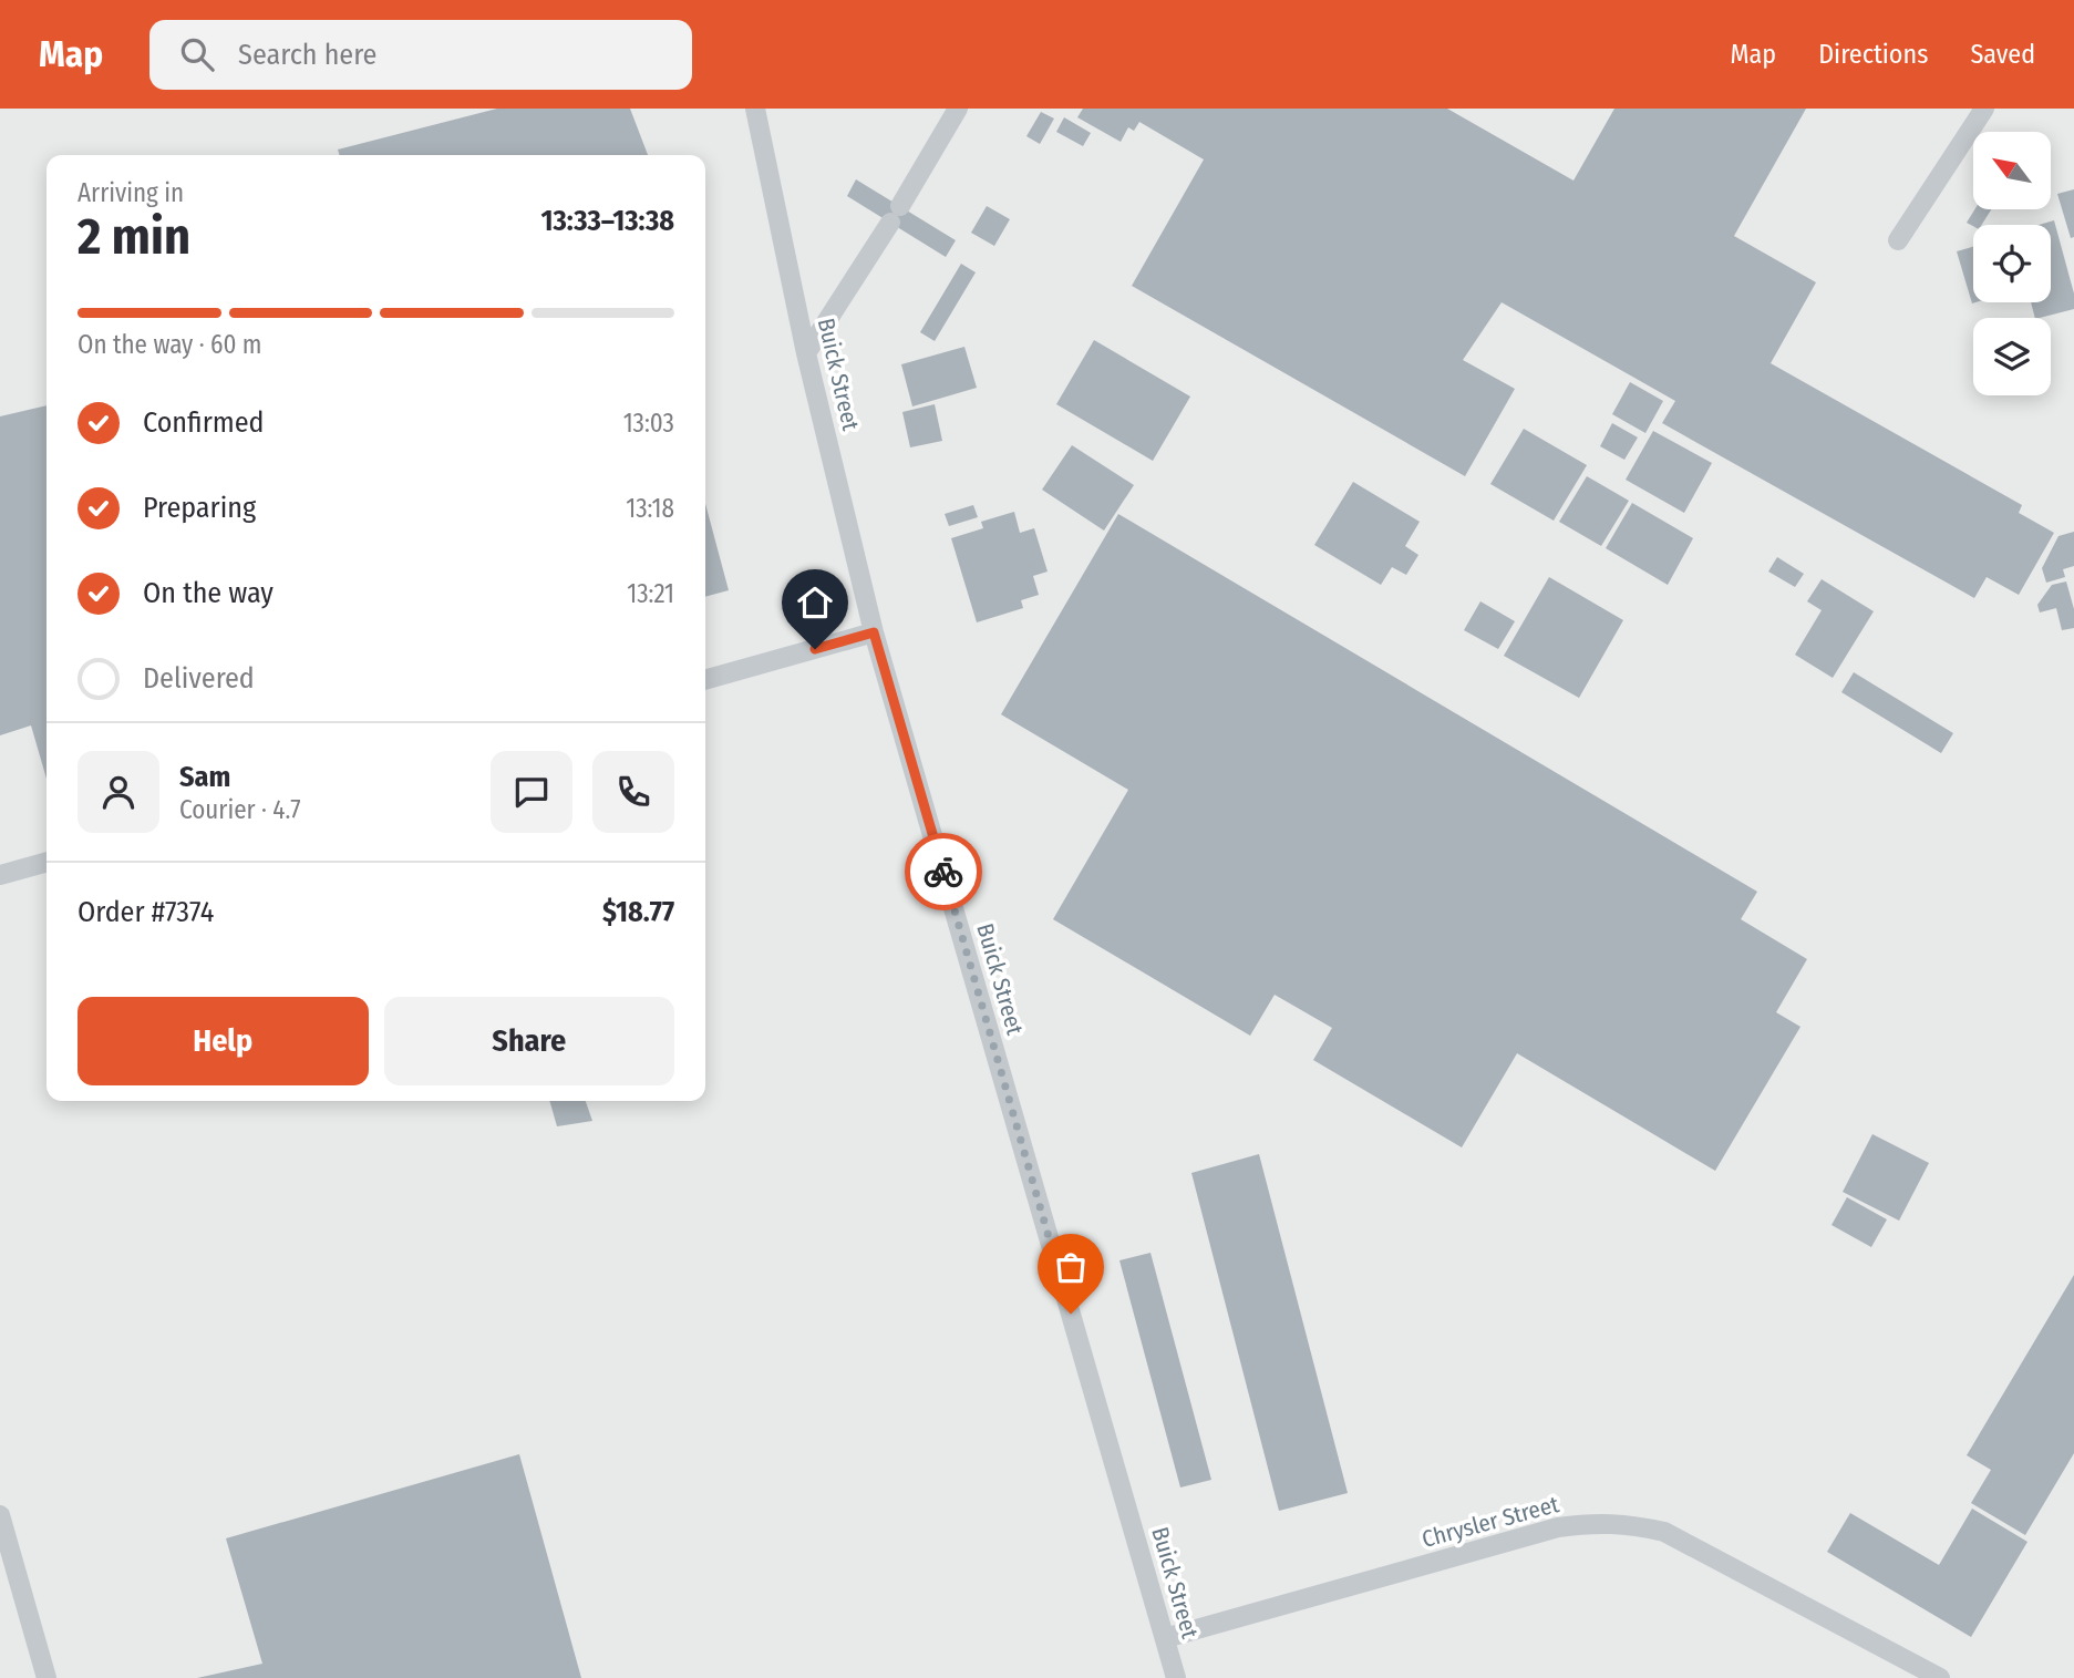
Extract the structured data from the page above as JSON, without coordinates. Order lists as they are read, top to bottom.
{
  "streets": {
    "lane": ["Buick Street", "Chrysler Street"]
  },
  "crossings": [
    ["Buick Street", "Chrysler Street"]
  ],
  "north": "top left",
  "page": {
    "header": "Map",
    "search": "Search here",
    "nav": ["Map", "Directions", "Saved"],
    "heading": ["2 min", "Arriving in", "13:33–13:38"],
    "panel": [
      "Sam",
      "Courier · 4.7",
      "Order #7374",
      "$18.77"
    ],
    "bar": "On the way · 60 m",
    "list": [
      ["Confirmed", "13:03"],
      ["Preparing", "13:18"],
      ["On the way", "13:21"],
      "Delivered"
    ],
    "buttons": ["Help", "Share"]
  }
}
